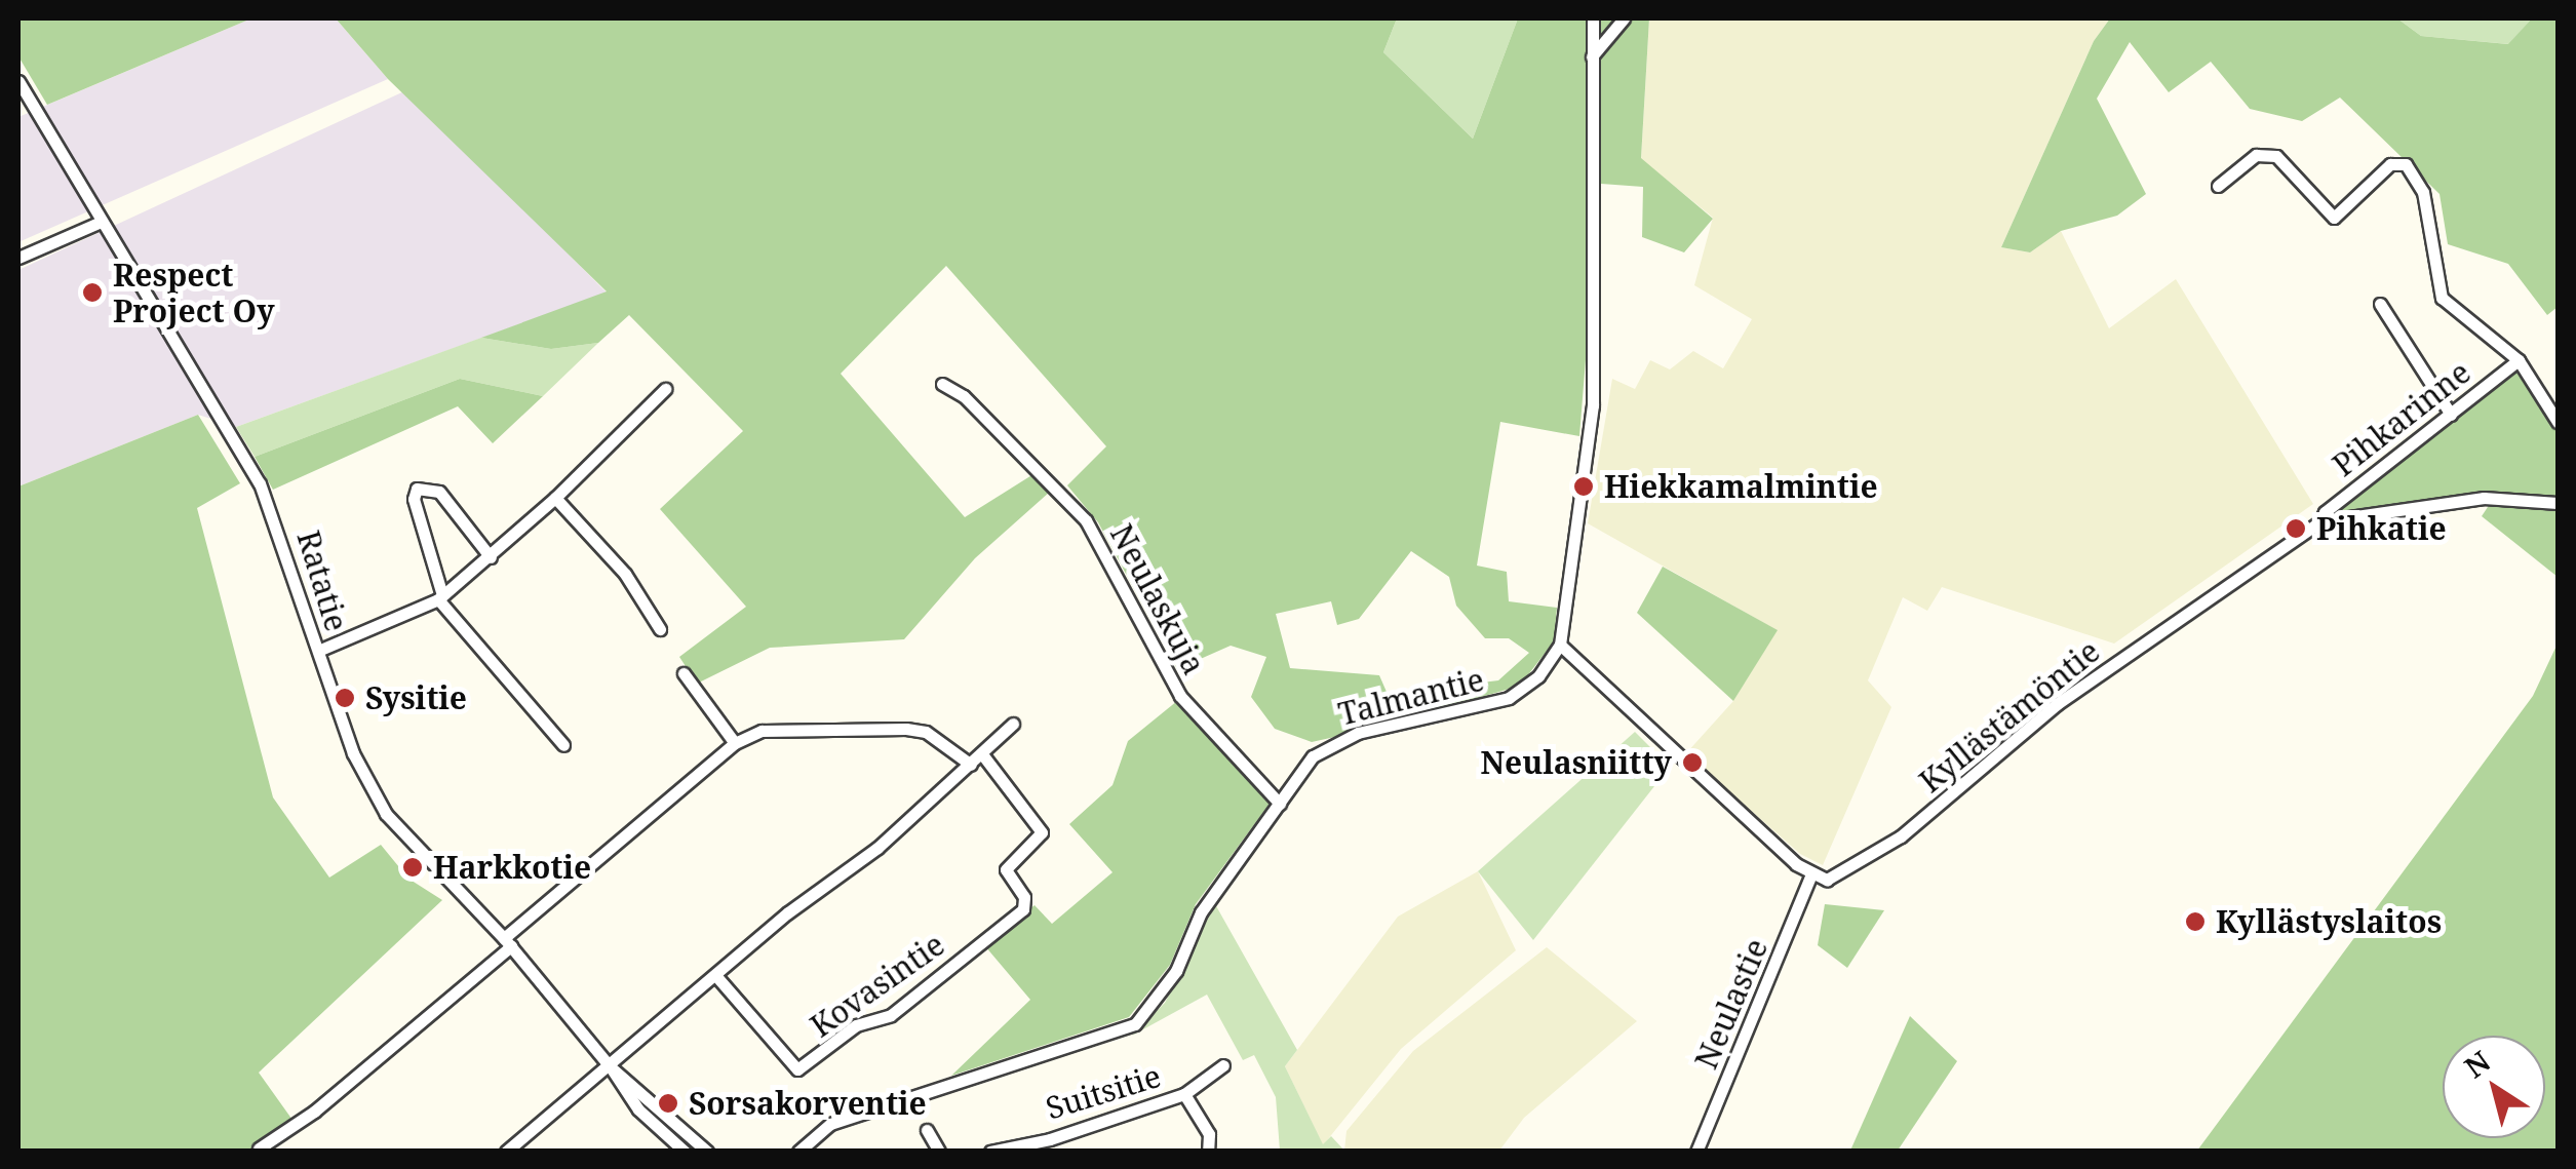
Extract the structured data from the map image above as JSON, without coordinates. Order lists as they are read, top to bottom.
{
  "streets": {
    "street": [
      "Pihkarinne",
      "Ratatie",
      "Neulaskuja",
      "Talmantie",
      "Kyllästämöntie",
      "Kovasintie",
      "Neulastie",
      "Suitsitie"
    ]
  },
  "crossings": [
    ["Pihkarinne", "Kyllästämöntie"],
    ["Neulaskuja", "Talmantie"],
    ["Kyllästämöntie", "Neulastie"]
  ],
  "places": [
    "Respect Project Oy",
    "Hiekkamalmintie",
    "Pihkatie",
    "Sysitie",
    "Neulasniitty",
    "Harkkotie",
    "Kyllästyslaitos",
    "Sorsakorventie"
  ],
  "north": "top left"
}
